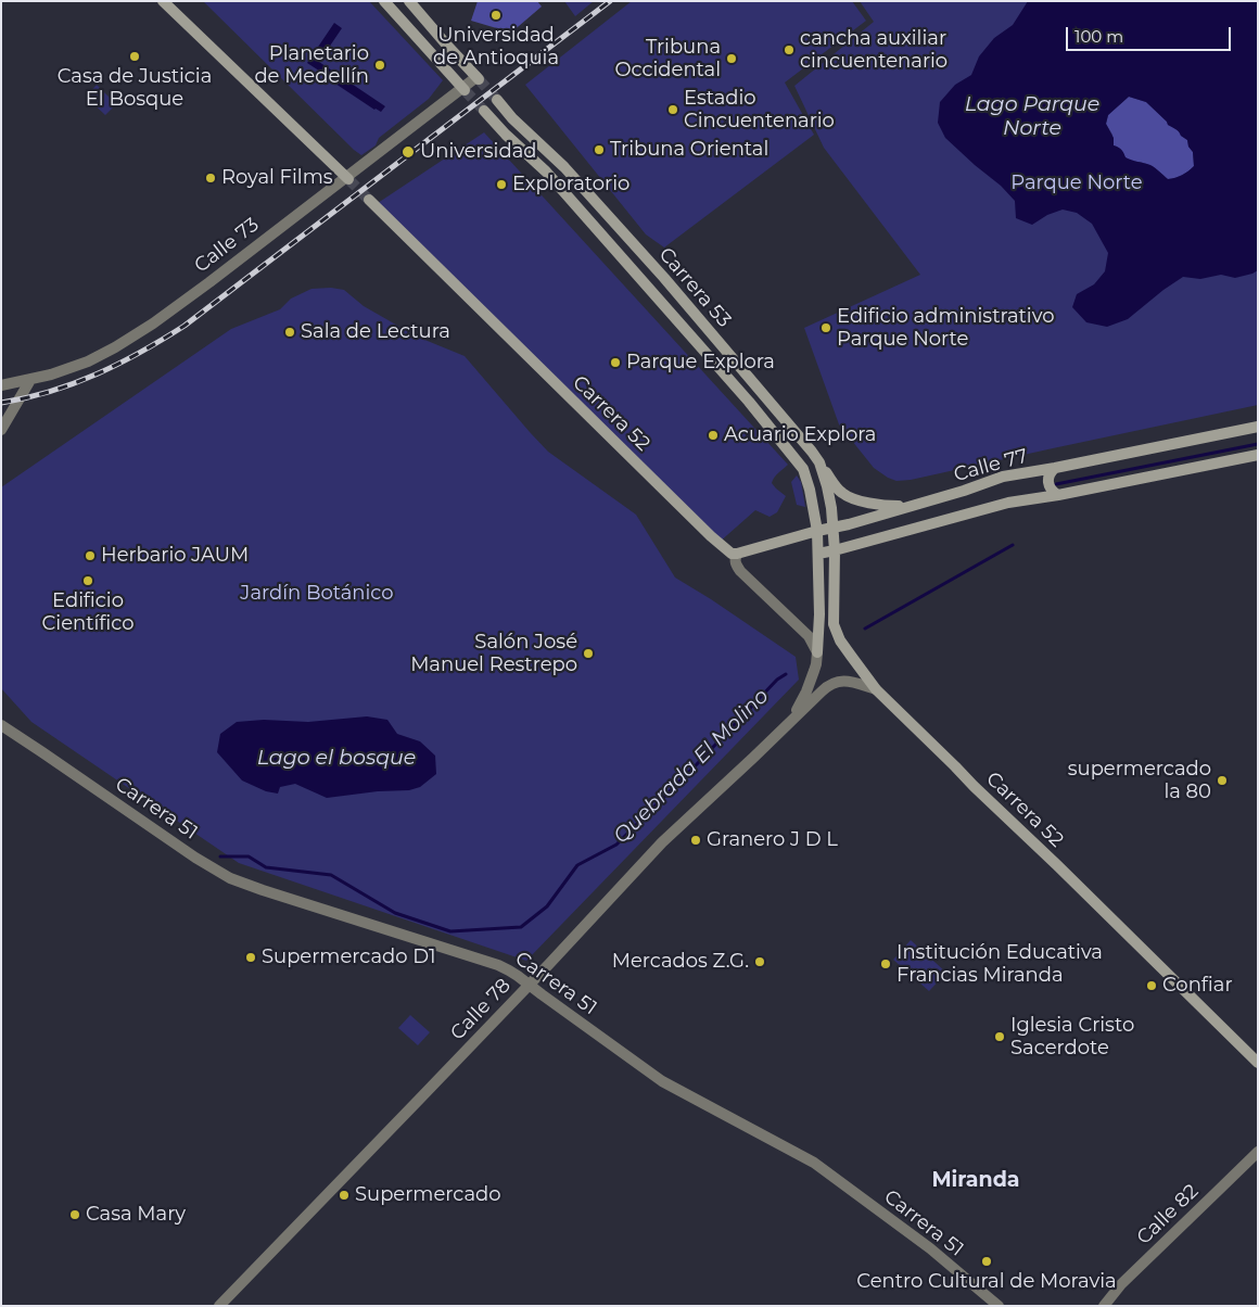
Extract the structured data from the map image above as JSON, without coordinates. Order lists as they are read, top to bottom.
{
  "streets": {
    "main road": ["Carrera 53", "Carrera 52", "Calle 77"],
    "street": [
      "Calle 73",
      "Carrera 51",
      "Calle 78",
      "Calle 82"
    ]
  },
  "crossings": [
    ["Carrera 53", "Carrera 52"],
    ["Carrera 53", "Calle 77"],
    ["Carrera 52", "Calle 77"],
    ["Carrera 52", "Calle 78"],
    ["Carrera 51", "Calle 78"]
  ],
  "districts": ["Miranda"],
  "water": ["Lago Parque Norte", "Lago el bosque", "Quebrada El Molino"],
  "parks": ["Parque Norte", "Jardín Botánico"],
  "places": [
    "Universidad de Antioquia",
    "cancha auxiliar cincuentenario",
    "Casa de Justicia El Bosque",
    "Tribuna Occidental",
    "Planetario de Medellín",
    "Estadio Cincuentenario",
    "Tribuna Oriental",
    "Universidad",
    "Royal Films",
    "Exploratorio",
    "Edificio administrativo Parque Norte",
    "Sala de Lectura",
    "Parque Explora",
    "Acuario Explora",
    "Herbario JAUM",
    "Edificio Científico",
    "Salón José Manuel Restrepo",
    "supermercado la 80",
    "Granero J D L",
    "Supermercado D1",
    "Mercados Z.G.",
    "Institución Educativa Francias Miranda",
    "Confiar",
    "Iglesia Cristo Sacerdote",
    "Supermercado",
    "Casa Mary",
    "Centro Cultural de Moravia"
  ],
  "scale_bar": "100 m"
}
